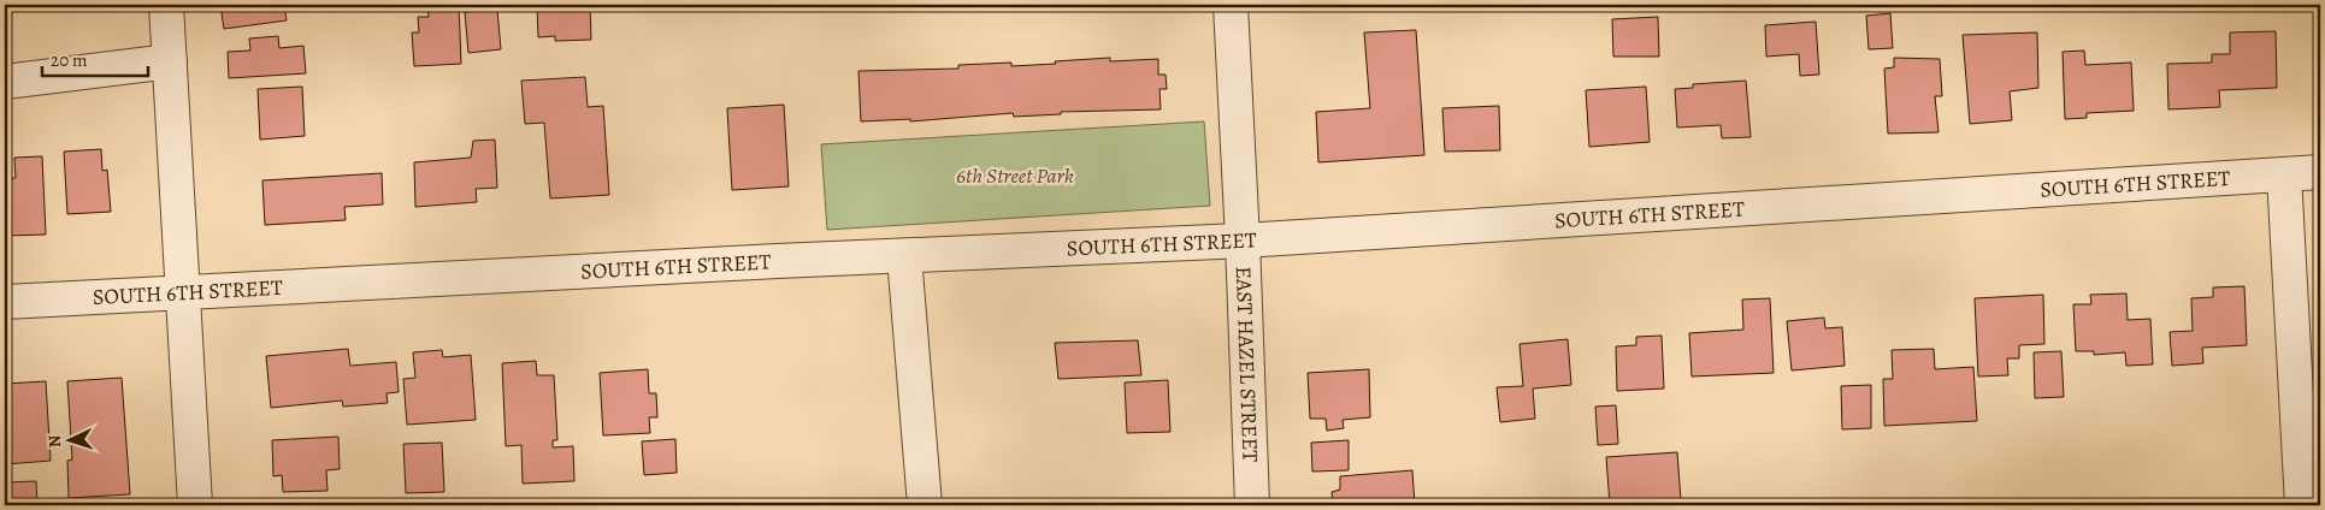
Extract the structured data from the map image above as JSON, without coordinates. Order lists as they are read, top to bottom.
{
  "streets": {
    "street": ["SOUTH 6TH STREET", "EAST HAZEL STREET"]
  },
  "crossings": [
    ["SOUTH 6TH STREET", "EAST HAZEL STREET"]
  ],
  "parks": ["6th Street Park"],
  "scale_bar": "20 m",
  "north": "left"
}
